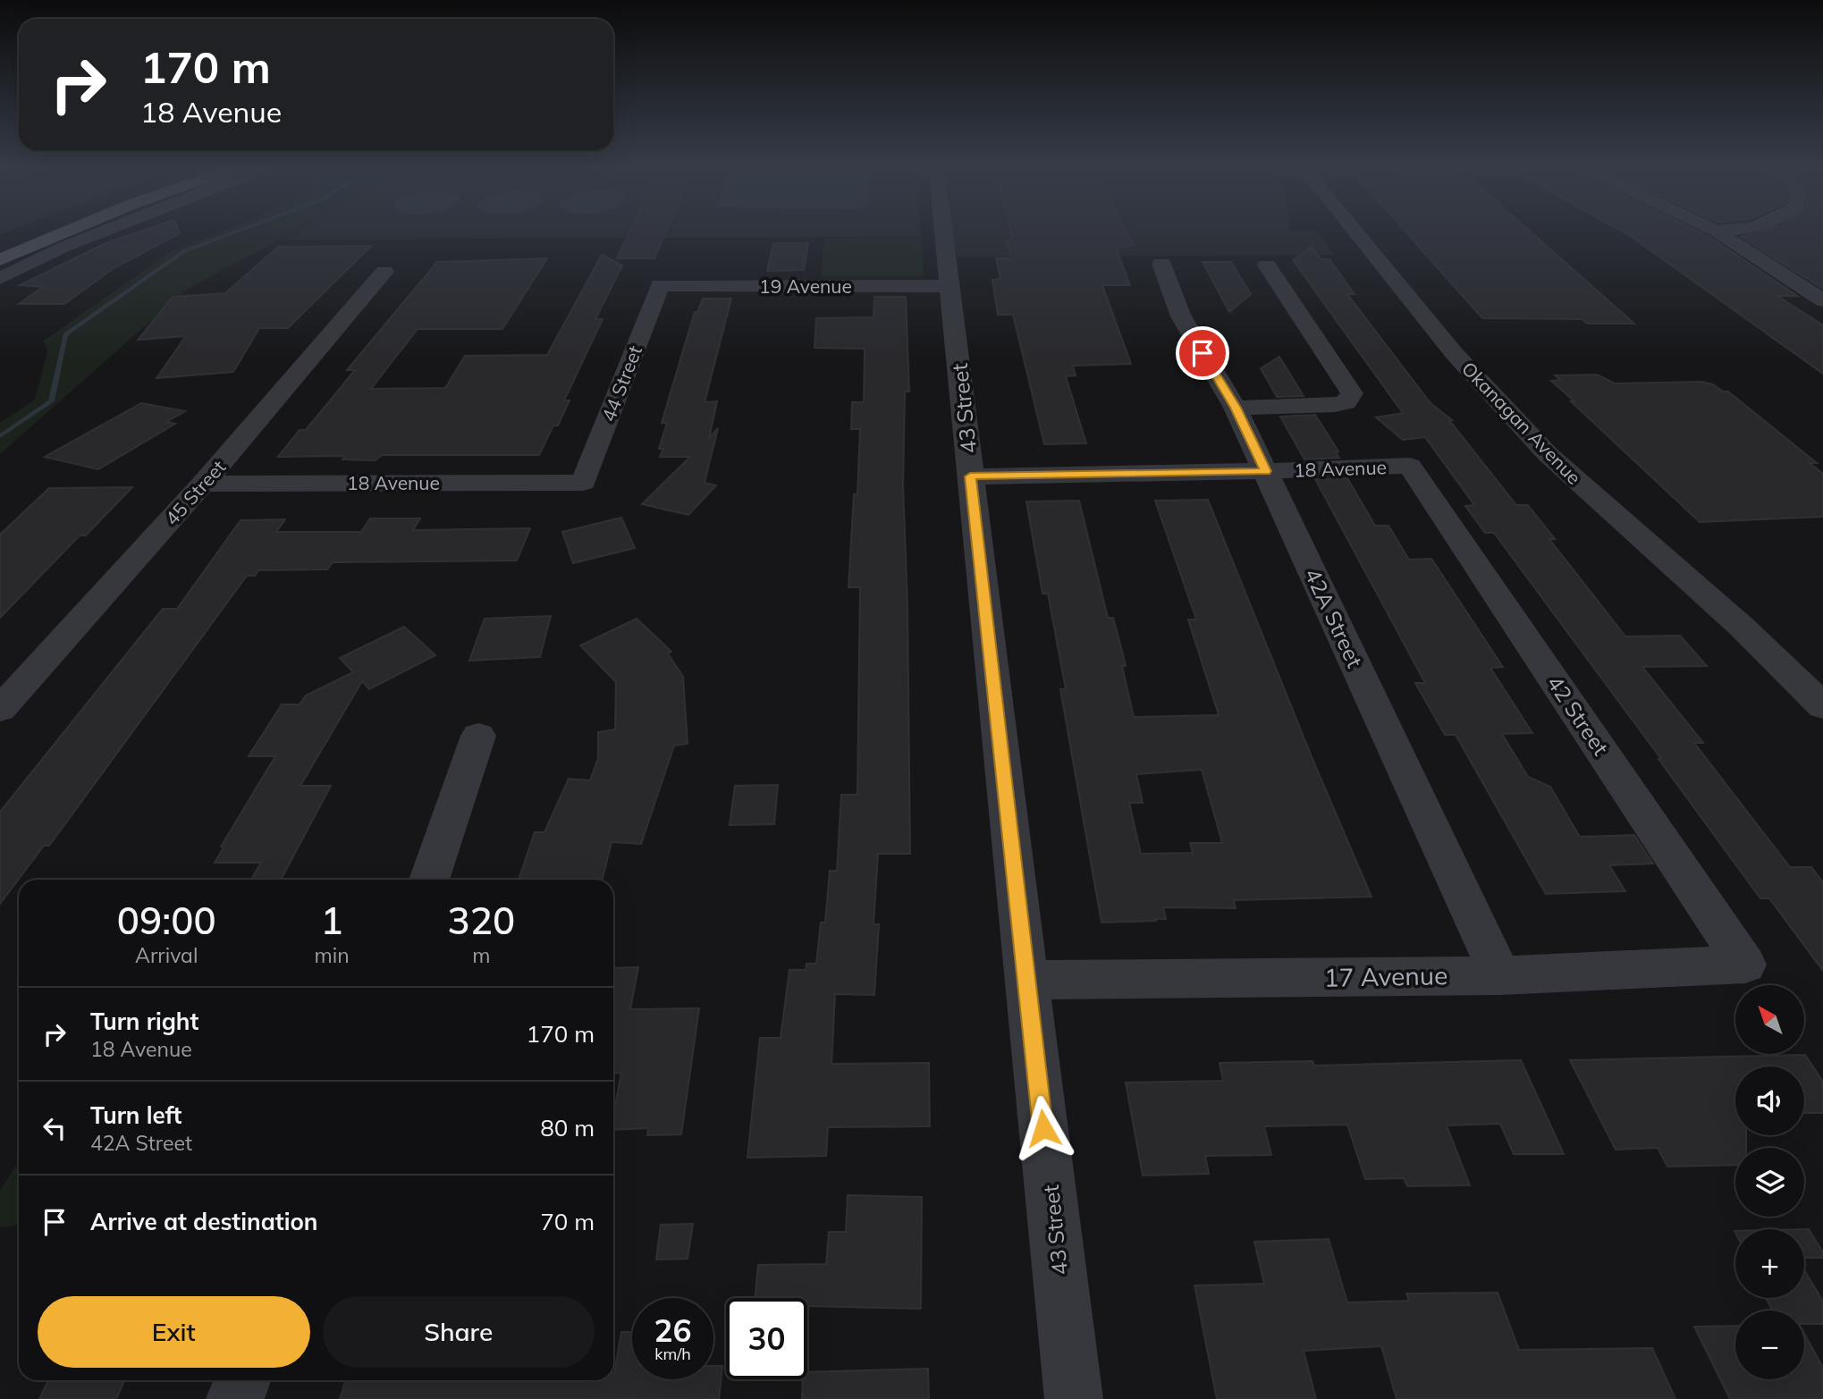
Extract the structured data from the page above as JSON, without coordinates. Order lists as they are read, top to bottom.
{
  "streets": {
    "street": [
      "19 Avenue",
      "44 Street",
      "43 Street",
      "Okanagan Avenue",
      "18 Avenue",
      "45 Street",
      "42A Street",
      "42 Street",
      "17 Avenue"
    ]
  },
  "crossings": [
    ["19 Avenue", "44 Street"],
    ["19 Avenue", "43 Street"],
    ["44 Street", "18 Avenue"],
    ["43 Street", "18 Avenue"],
    ["43 Street", "17 Avenue"],
    ["18 Avenue", "45 Street"],
    ["18 Avenue", "42A Street"],
    ["18 Avenue", "42 Street"],
    ["42A Street", "17 Avenue"],
    ["42 Street", "17 Avenue"]
  ],
  "north": "top left",
  "page": {
    "turn": ["170 m", "18 Avenue"],
    "eta": [
      "09:00",
      "Arrival",
      "1",
      "min",
      "320",
      "m"
    ],
    "map_buttons": ["+", "−"],
    "list": [
      {
        "name": "Turn right",
        "note": "18 Avenue",
        "value": "170 m"
      },
      {
        "name": "Turn left",
        "note": "42A Street",
        "value": "80 m"
      },
      {
        "name": "Arrive at destination",
        "value": "70 m"
      }
    ],
    "buttons": ["Exit", "Share"],
    "speed": "26 km/h",
    "limit": "30"
  }
}
